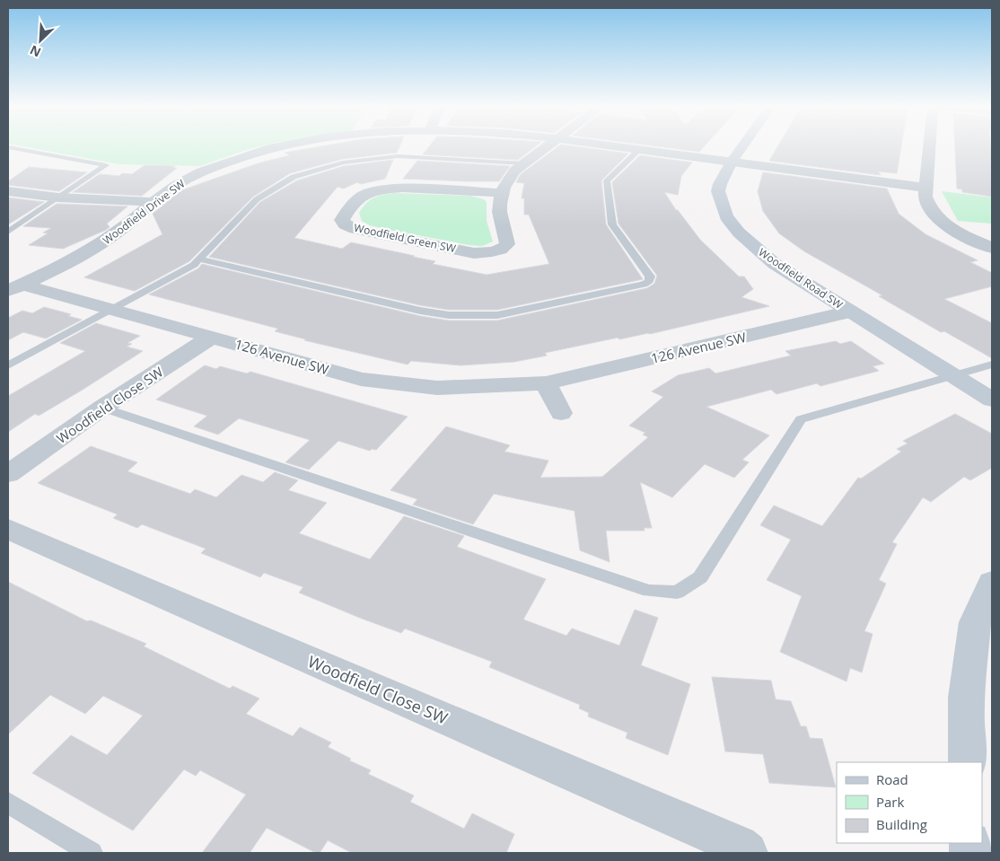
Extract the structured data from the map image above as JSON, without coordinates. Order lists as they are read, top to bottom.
{
  "streets": {
    "street": [
      "Woodfield Drive SW",
      "Woodfield Green SW",
      "Woodfield Road SW",
      "126 Avenue SW",
      "Woodfield Close SW"
    ]
  },
  "crossings": [
    ["Woodfield Drive SW", "Woodfield Road SW"],
    ["Woodfield Drive SW", "126 Avenue SW"],
    ["Woodfield Road SW", "126 Avenue SW"],
    ["126 Avenue SW", "Woodfield Close SW"]
  ],
  "legend": ["Road", "Park", "Building"],
  "north": "bottom left"
}
